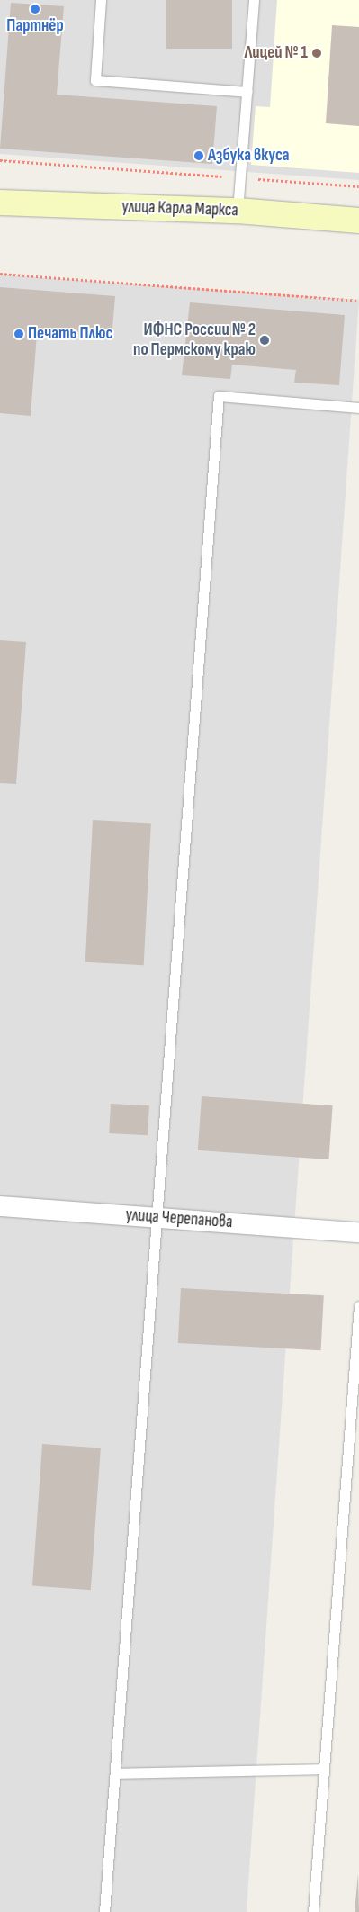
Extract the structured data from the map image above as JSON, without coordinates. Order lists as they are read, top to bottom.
{
  "streets": {
    "main road": ["улица Карла Маркса"],
    "street": ["улица Черепанова"]
  },
  "places": [
    "Партнёр",
    "Лицей № 1",
    "Азбука вкуса",
    "Печать Плюс",
    "ИФНС России № 2 по Пермскому краю"
  ]
}
